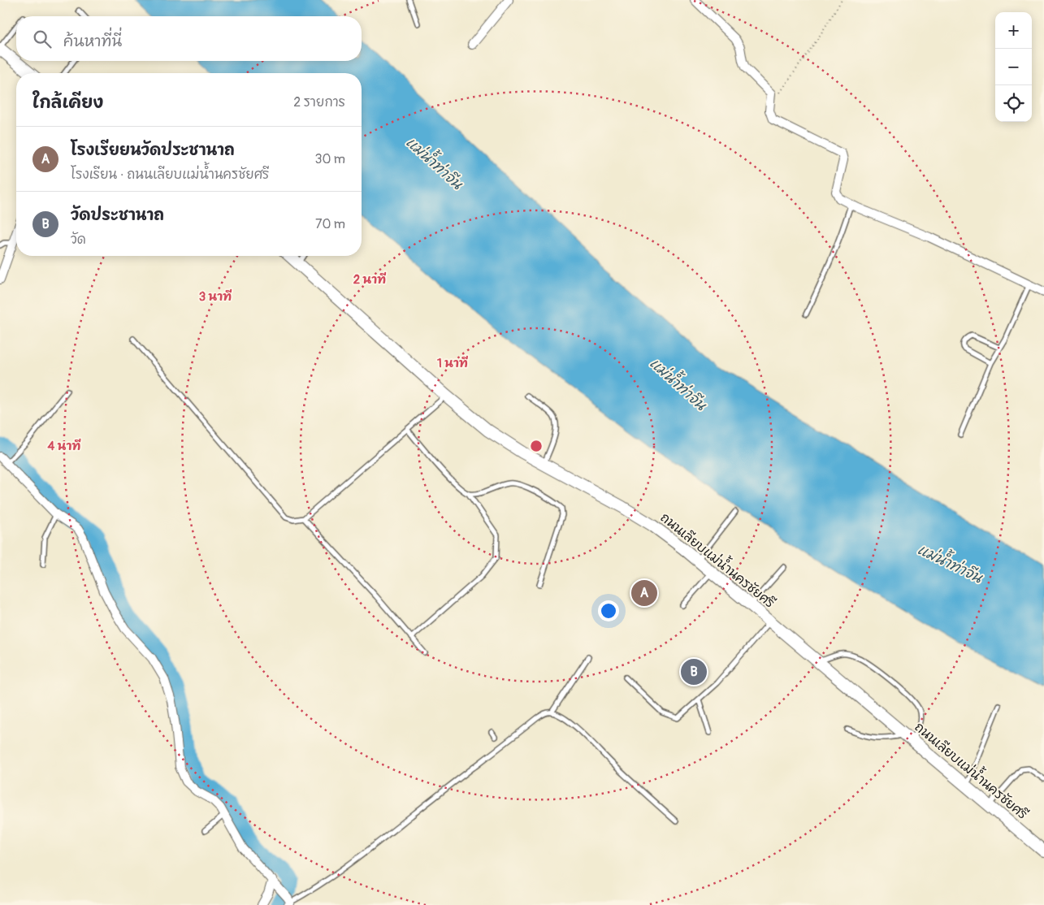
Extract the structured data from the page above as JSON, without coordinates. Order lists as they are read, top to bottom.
{
  "streets": {
    "main road": ["ถนนเลียบแม่น้ำนครชัยศรี"]
  },
  "water": ["แม่น้ำท่าจีน"],
  "page": {
    "map_buttons": ["+", "−"],
    "search": "ค้นหาที่นี่",
    "heading": ["ใกล้เคียง", "2 รายการ"],
    "list": [
      {
        "mark": "A",
        "name": "โรงเรียยนวัดประชานาถ",
        "note": "โรงเรียน · ถนนเลียบแม่น้ำนครชัยศรี",
        "value": "30 m"
      },
      {
        "mark": "B",
        "name": "วัดประชานาถ",
        "note": "วัด",
        "value": "70 m"
      }
    ],
    "pins": ["A", "B"]
  },
  "rings": [
    "2 นาที",
    "3 นาที",
    "1 นาที",
    "4 นาที"
  ]
}
